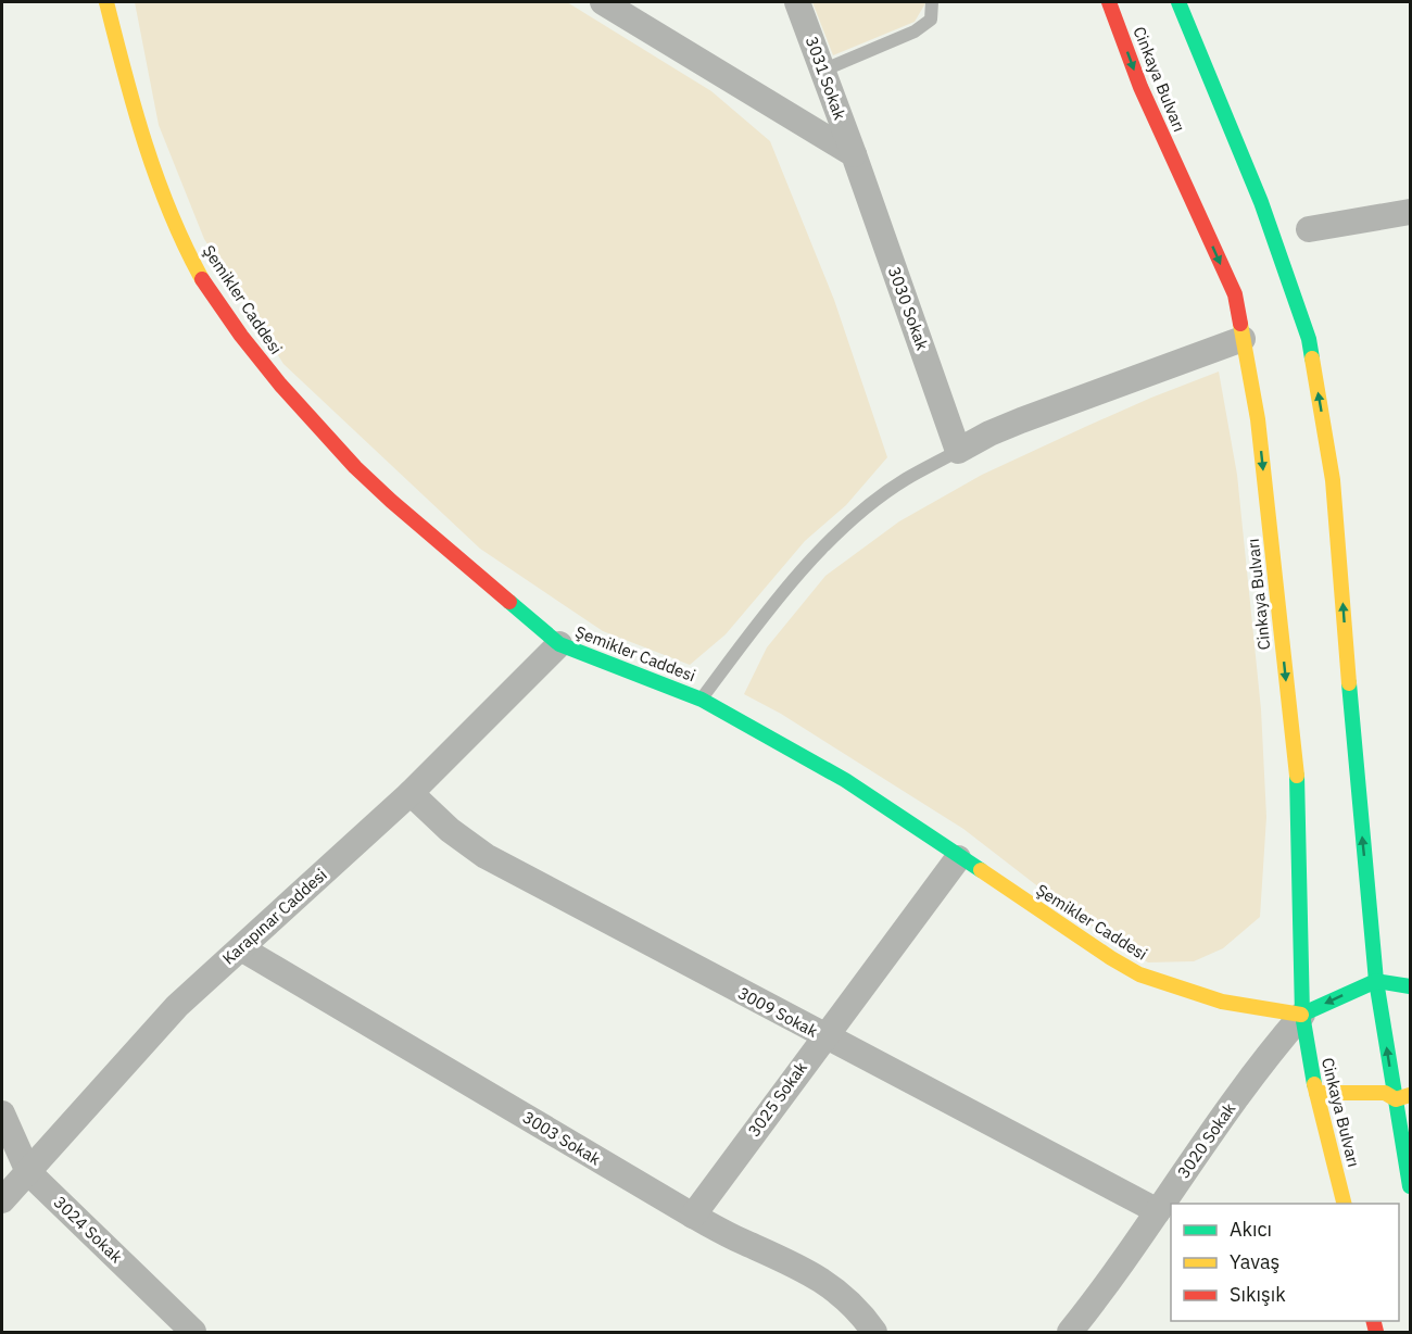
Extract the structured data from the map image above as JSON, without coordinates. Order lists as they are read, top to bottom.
{
  "streets": {
    "main road": ["Cinkaya Bulvarı", "Şemikler Caddesi"],
    "street": [
      "3031 Sokak",
      "3030 Sokak",
      "Karapınar Caddesi",
      "3009 Sokak",
      "3025 Sokak",
      "3003 Sokak",
      "3020 Sokak",
      "3024 Sokak"
    ]
  },
  "crossings": [
    ["3031 Sokak", "3030 Sokak"],
    ["Cinkaya Bulvarı", "Şemikler Caddesi"],
    ["Cinkaya Bulvarı", "3020 Sokak"],
    ["Şemikler Caddesi", "Karapınar Caddesi"],
    ["Şemikler Caddesi", "3025 Sokak"],
    ["Şemikler Caddesi", "3020 Sokak"],
    ["Karapınar Caddesi", "3009 Sokak"],
    ["Karapınar Caddesi", "3003 Sokak"],
    ["Karapınar Caddesi", "3024 Sokak"],
    ["3009 Sokak", "3025 Sokak"],
    ["3009 Sokak", "3020 Sokak"],
    ["3025 Sokak", "3003 Sokak"]
  ],
  "legend": ["Akıcı", "Yavaş", "Sıkışık"]
}
